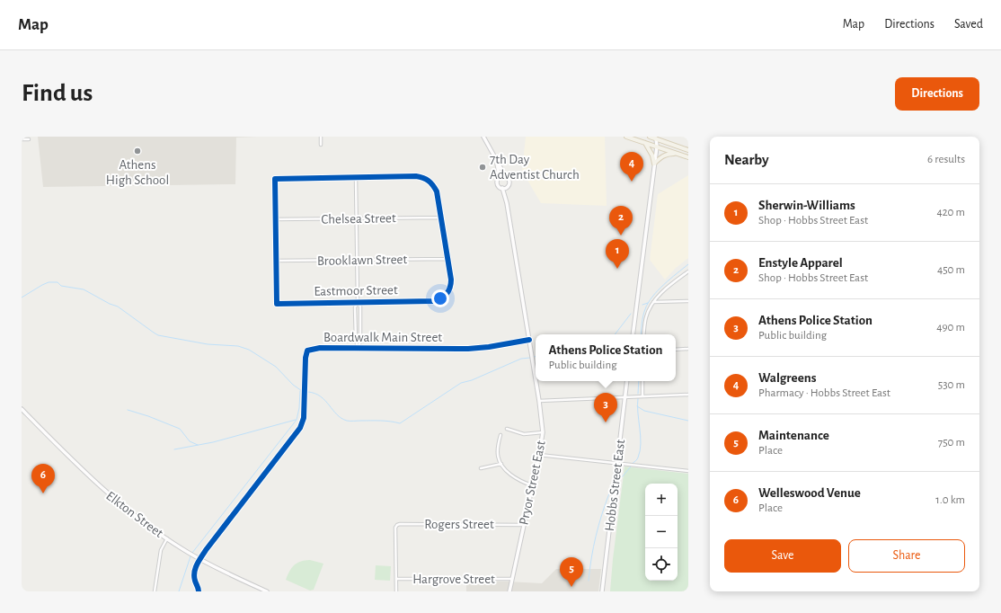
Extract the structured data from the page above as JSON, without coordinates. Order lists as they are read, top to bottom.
{
  "streets": {
    "street": [
      "Chelsea Street",
      "Brooklawn Street",
      "Eastmoor Street",
      "Boardwalk Main Street",
      "Pryor Street East",
      "Hobbs Street East",
      "Elkton Street",
      "Rogers Street",
      "Hargrove Street"
    ]
  },
  "crossings": [
    ["Chelsea Street", "Eastmoor Street"],
    ["Brooklawn Street", "Eastmoor Street"],
    ["Boardwalk Main Street", "Pryor Street East"],
    ["Boardwalk Main Street", "Elkton Street"],
    ["Pryor Street East", "Rogers Street"],
    ["Pryor Street East", "Hargrove Street"],
    ["Rogers Street", "Hargrove Street"]
  ],
  "places": ["Athens High School", "7th Day Adventist Church"],
  "page": {
    "header": "Map",
    "nav": ["Map", "Directions", "Saved"],
    "buttons": [
      "Directions",
      ["Save", "Share"]
    ],
    "title": "Find us",
    "heading": ["Nearby", "6 results"],
    "pins": [
      "4",
      "2",
      "1",
      "3",
      "6",
      "5"
    ],
    "list": [
      {
        "mark": "1",
        "name": "Sherwin-Williams",
        "note": "Shop · Hobbs Street East",
        "value": "420 m"
      },
      {
        "mark": "2",
        "name": "Enstyle Apparel",
        "note": "Shop · Hobbs Street East",
        "value": "450 m"
      },
      {
        "mark": "3",
        "name": "Athens Police Station",
        "note": "Public building",
        "value": "490 m"
      },
      {
        "mark": "4",
        "name": "Walgreens",
        "note": "Pharmacy · Hobbs Street East",
        "value": "530 m"
      },
      {
        "mark": "5",
        "name": "Maintenance",
        "note": "Place",
        "value": "750 m"
      },
      {
        "mark": "6",
        "name": "Welleswood Venue",
        "note": "Place",
        "value": "1.0 km"
      }
    ],
    "popup": ["Athens Police Station", "Public building"],
    "map_buttons": ["+", "−"]
  }
}
